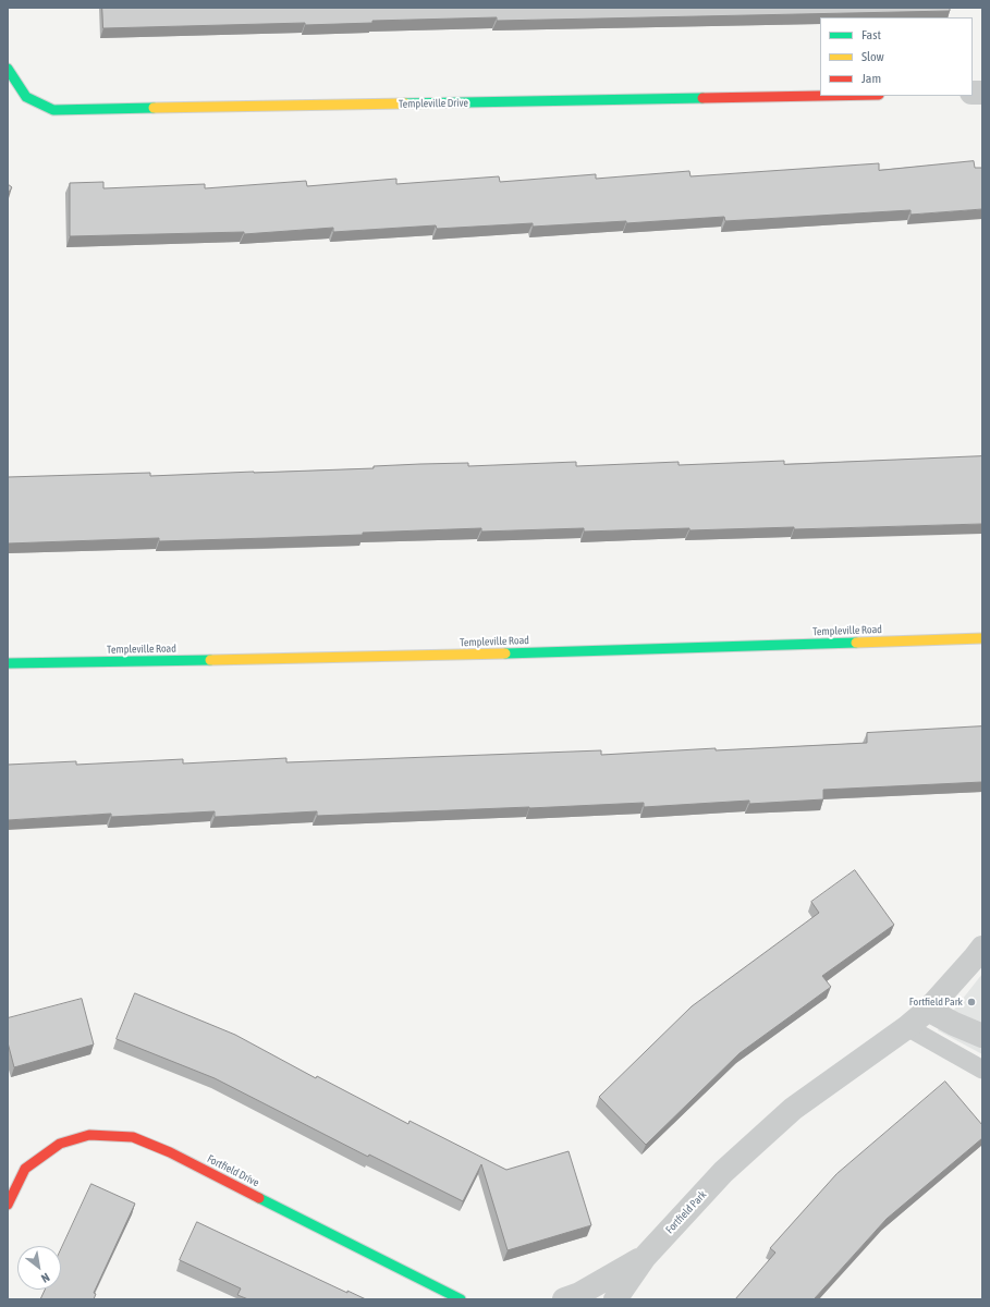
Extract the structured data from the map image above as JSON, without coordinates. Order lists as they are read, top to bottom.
{
  "streets": {
    "street": [
      "Templeville Drive",
      "Templeville Road",
      "Fortfield Drive",
      "Fortfield Park"
    ]
  },
  "places": ["Fortfield Park"],
  "legend": ["Fast", "Slow", "Jam"],
  "north": "bottom right"
}
